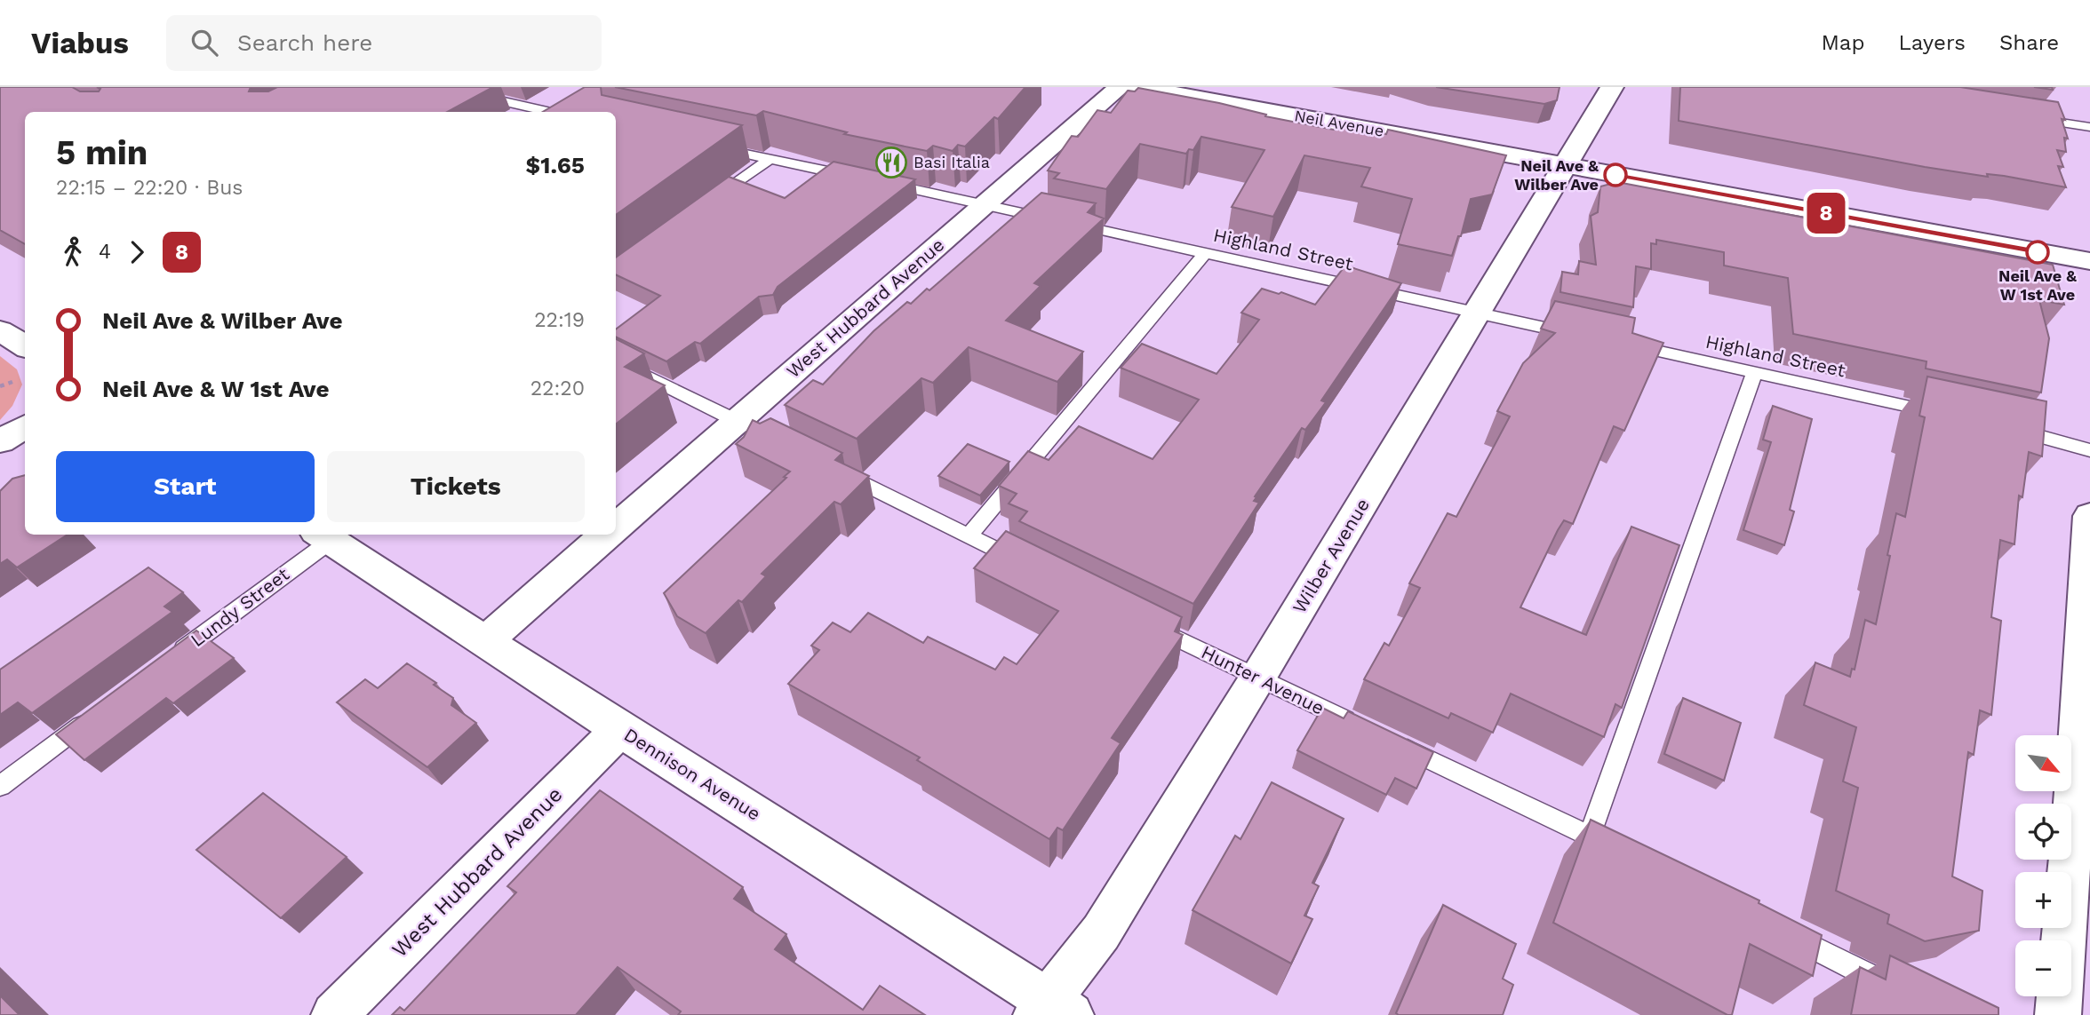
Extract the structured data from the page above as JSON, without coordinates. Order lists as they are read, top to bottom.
{
  "streets": {
    "street": [
      "Neil Avenue",
      "West Hubbard Avenue",
      "Wilber Avenue",
      "Dennison Avenue"
    ],
    "lane": ["Highland Street", "Lundy Street", "Hunter Avenue"]
  },
  "crossings": [
    ["Neil Avenue", "Wilber Avenue"],
    ["Highland Street", "West Hubbard Avenue"],
    ["Highland Street", "Wilber Avenue"],
    ["West Hubbard Avenue", "Dennison Avenue"],
    ["Wilber Avenue", "Hunter Avenue"],
    ["Wilber Avenue", "Dennison Avenue"],
    ["Lundy Street", "Dennison Avenue"]
  ],
  "places": {
    "restaurant": ["Basi Italia"],
    "other": ["Neil Ave & Wilber Ave", "Neil Ave & W 1st Ave"]
  },
  "lines": ["bus line 8"],
  "north": "bottom right",
  "page": {
    "header": "Viabus",
    "search": "Search here",
    "nav": ["Map", "Layers", "Share"],
    "on_map": "8",
    "heading": ["5 min", "22:15 – 22:20 · Bus", "$1.65"],
    "legs": ["4", "8"],
    "list": [
      {
        "name": "Neil Ave & Wilber Ave",
        "value": "22:19"
      },
      {
        "name": "Neil Ave & W 1st Ave",
        "value": "22:20"
      }
    ],
    "buttons": ["Start", "Tickets"],
    "map_buttons": ["+", "−"]
  }
}
